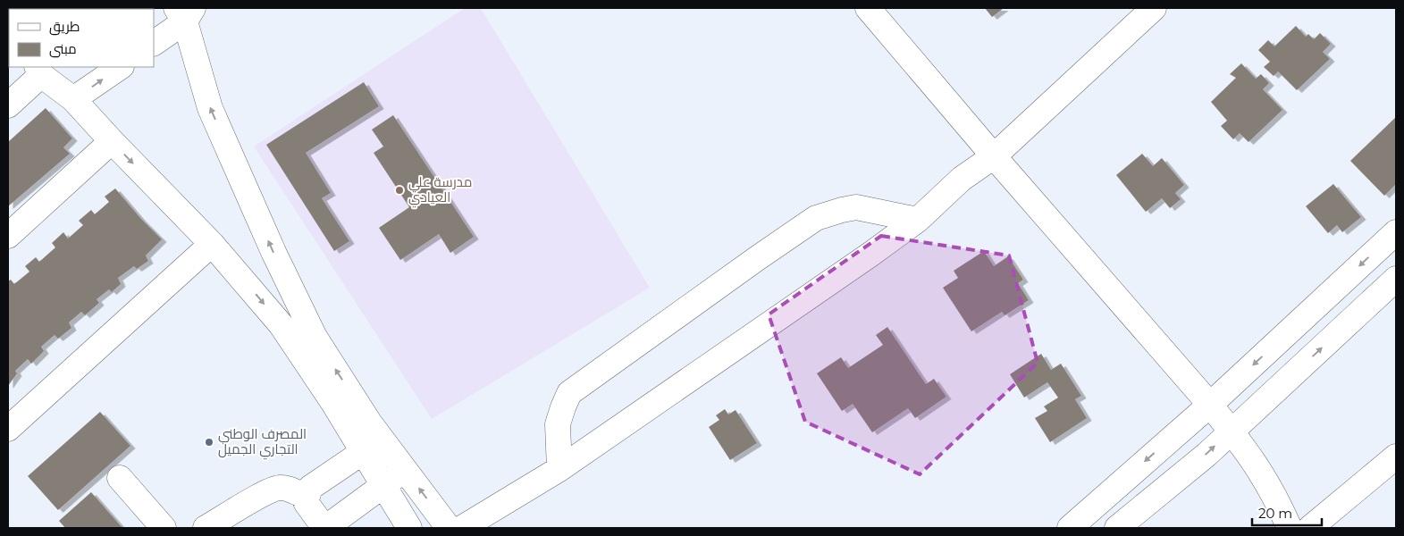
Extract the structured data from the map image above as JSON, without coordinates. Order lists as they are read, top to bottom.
{
  "places": ["مدرسة علي العيادي", "المصرف الوطني التجاري الجميل"],
  "legend": ["طريق", "مبنى"],
  "scale_bar": "20 m"
}
